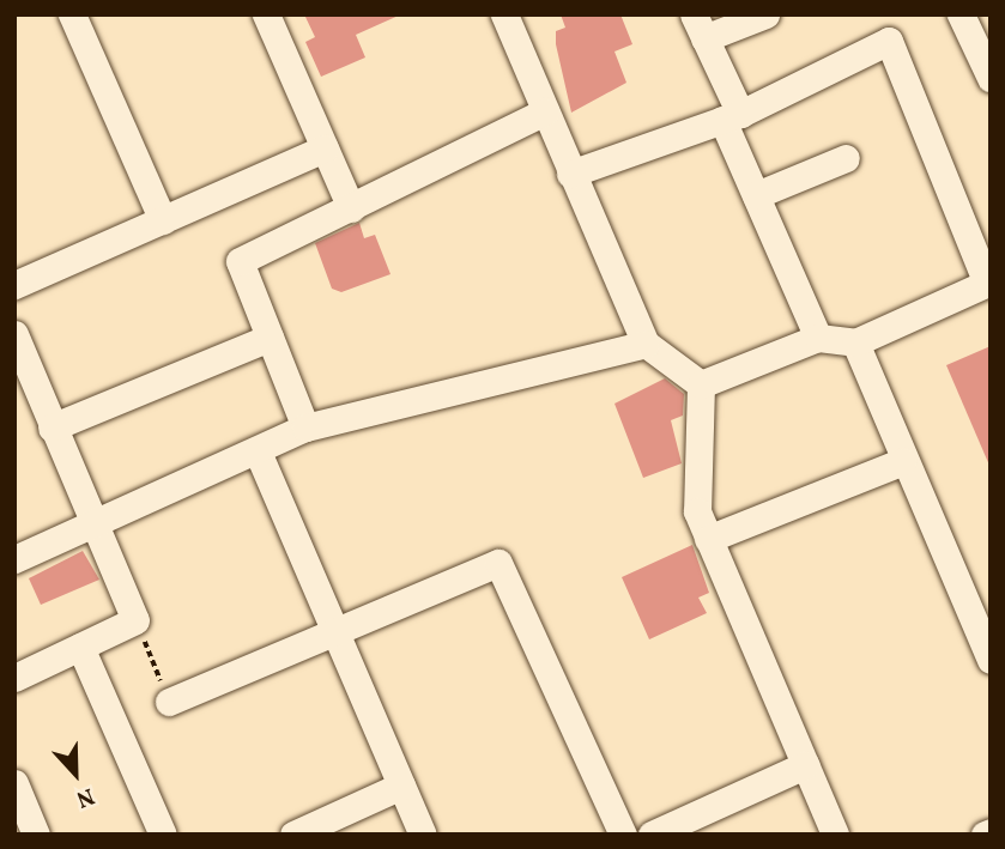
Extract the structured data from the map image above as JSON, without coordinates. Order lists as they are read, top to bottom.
{
  "north": "bottom"
}
